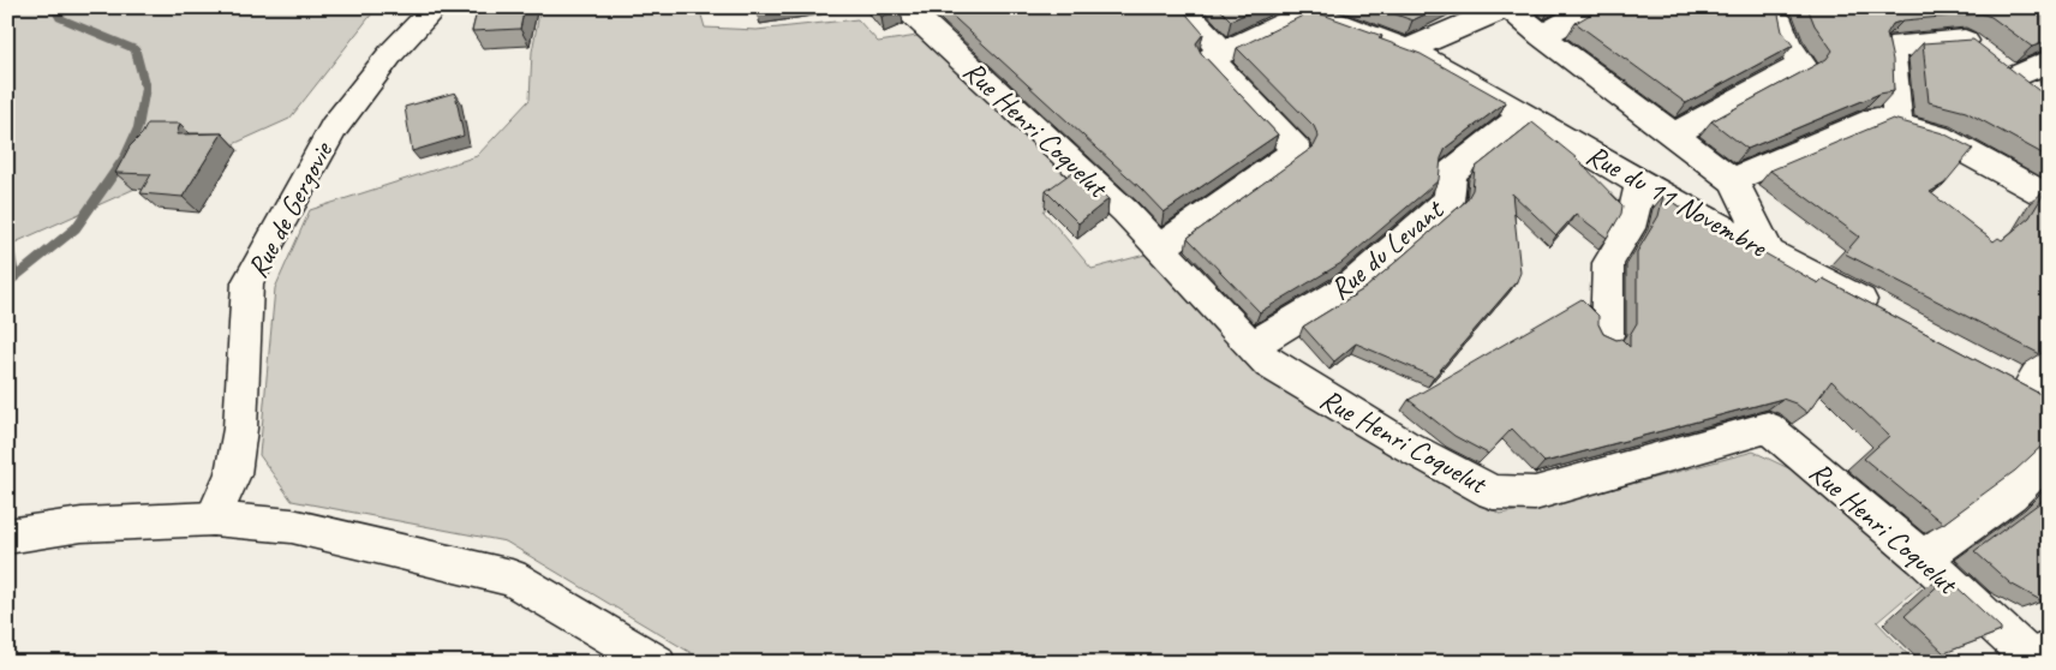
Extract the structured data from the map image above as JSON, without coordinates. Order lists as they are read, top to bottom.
{
  "streets": {
    "street": [
      "Rue Henri Coquelut",
      "Rue du 11 Novembre",
      "Rue de Gergovie",
      "Rue du Levant"
    ]
  },
  "crossings": [
    ["Rue Henri Coquelut", "Rue du Levant"],
    ["Rue du 11 Novembre", "Rue du Levant"]
  ]
}
